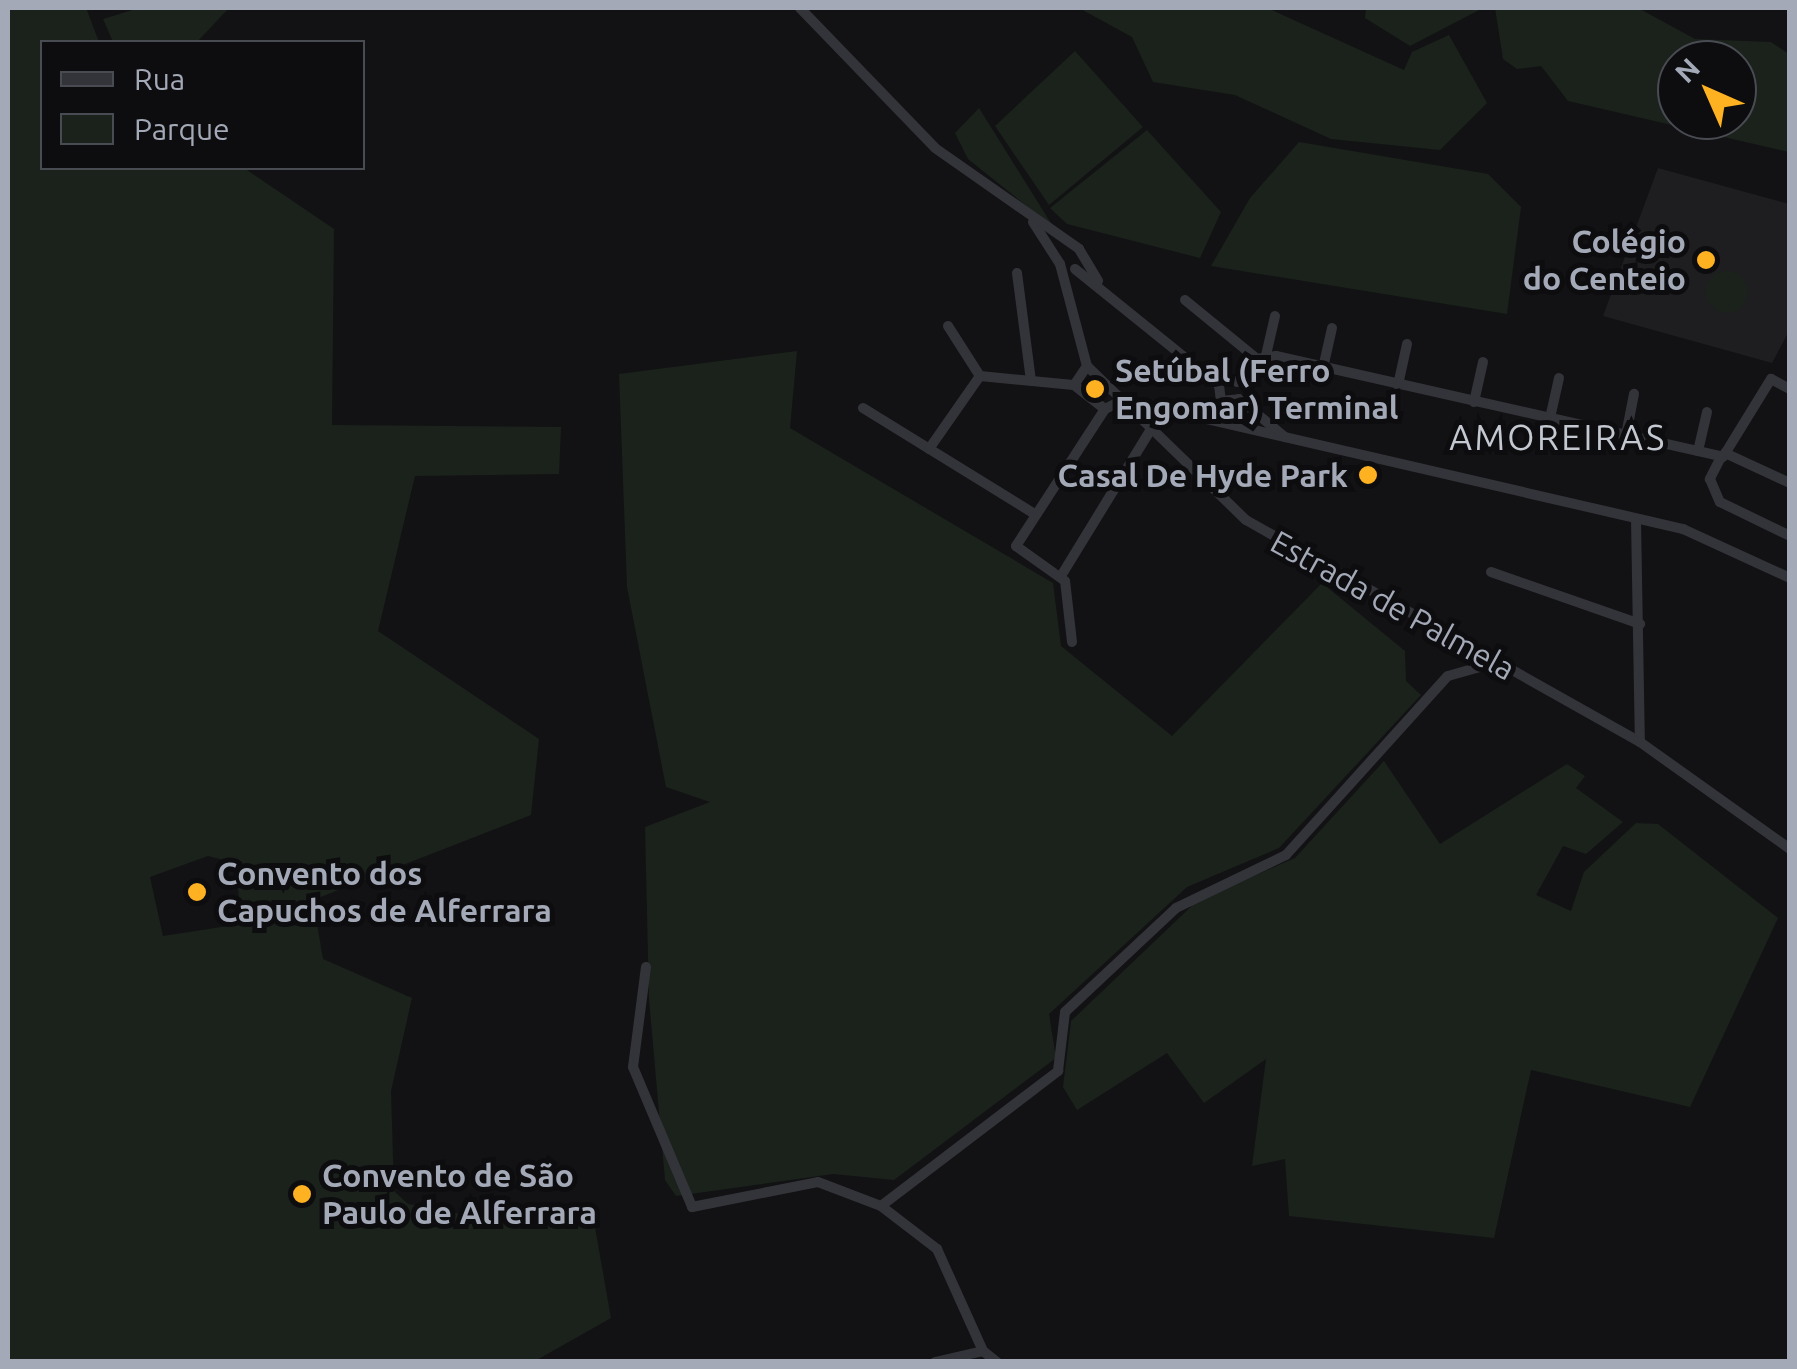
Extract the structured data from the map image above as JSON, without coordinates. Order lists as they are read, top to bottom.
{
  "streets": {
    "street": ["Estrada de Palmela"]
  },
  "districts": ["AMOREIRAS"],
  "places": [
    "Colégio do Centeio",
    "Setúbal (Ferro Engomar) Terminal",
    "Casal De Hyde Park",
    "Convento dos Capuchos de Alferrara",
    "Convento de São Paulo de Alferrara"
  ],
  "legend": ["Rua", "Parque"],
  "north": "top left"
}
